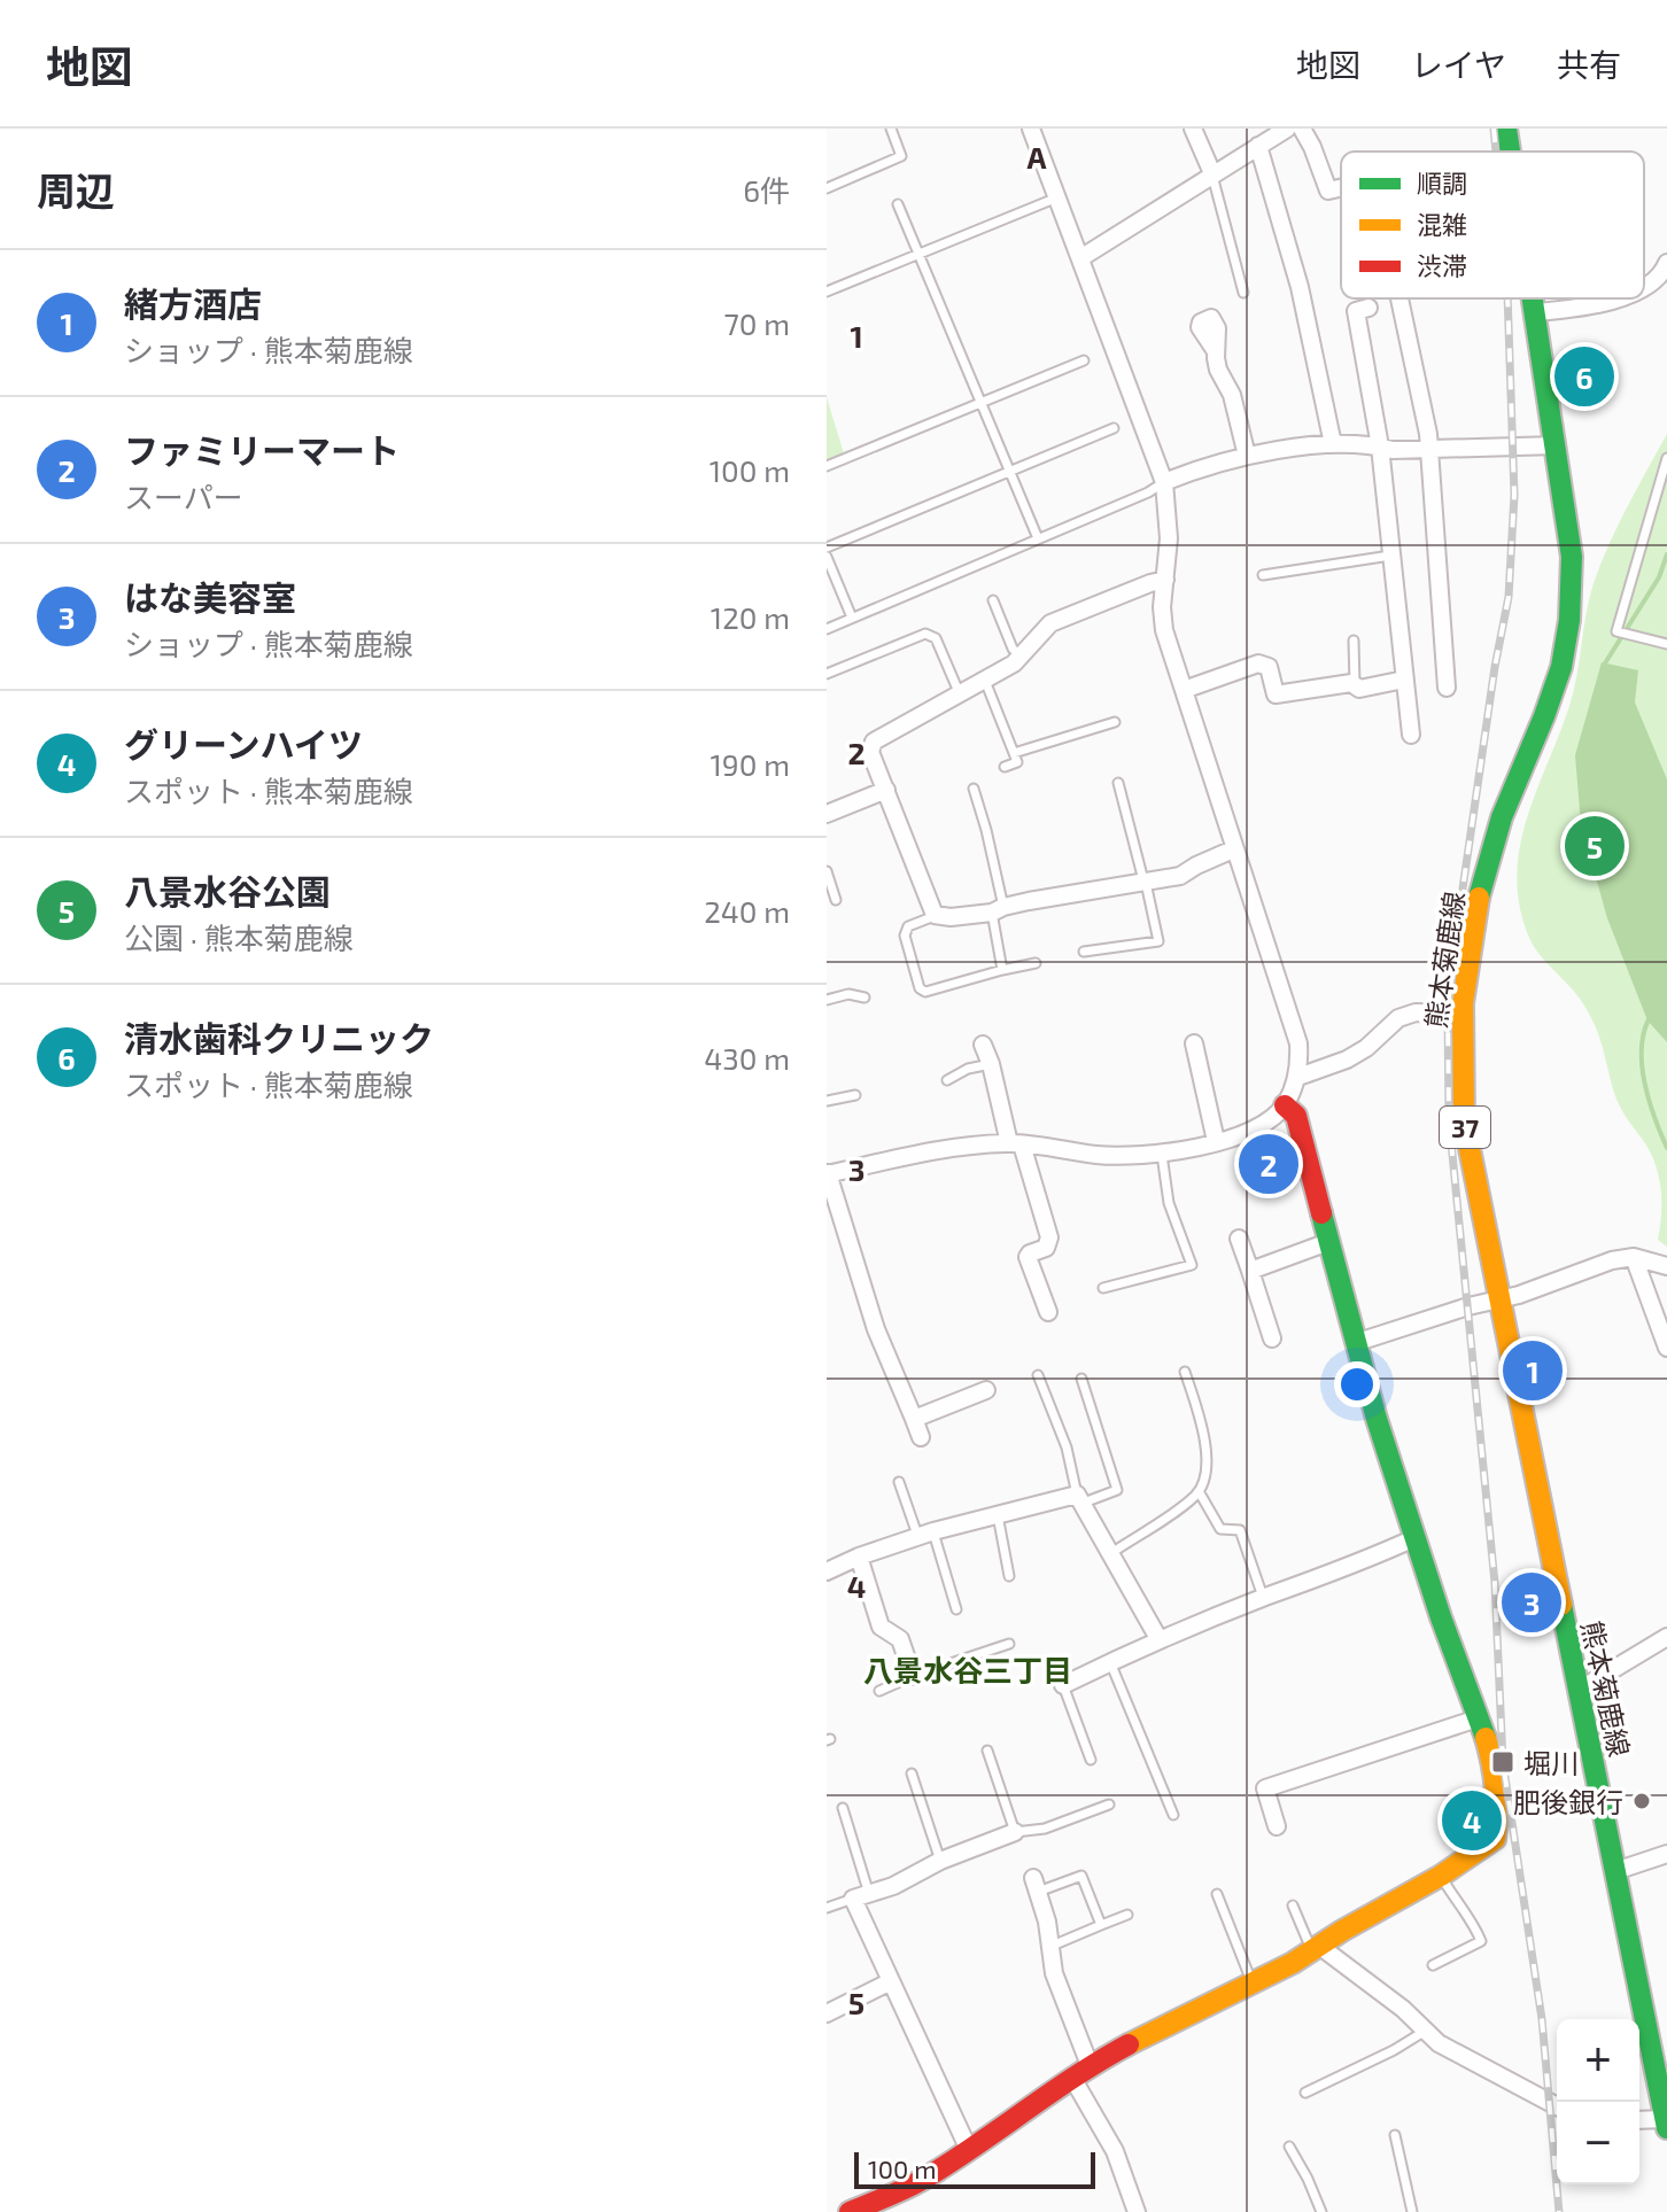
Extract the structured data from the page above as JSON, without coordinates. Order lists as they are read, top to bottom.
{
  "streets": {
    "main road": ["熊本菊鹿線", "37"]
  },
  "districts": ["八景水谷三丁目"],
  "places": {
    "transit": ["堀川"],
    "other": ["肥後銀行"]
  },
  "legend": ["順調", "混雑", "渋滞"],
  "scale_bar": "100 m",
  "page": {
    "header": "地図",
    "nav": ["地図", "レイヤ", "共有"],
    "heading": ["周辺", "6件"],
    "list": [
      {
        "mark": "1",
        "name": "緒方酒店",
        "note": "ショップ · 熊本菊鹿線",
        "value": "70 m"
      },
      {
        "mark": "2",
        "name": "ファミリーマート",
        "note": "スーパー",
        "value": "100 m"
      },
      {
        "mark": "3",
        "name": "はな美容室",
        "note": "ショップ · 熊本菊鹿線",
        "value": "120 m"
      },
      {
        "mark": "4",
        "name": "グリーンハイツ",
        "note": "スポット · 熊本菊鹿線",
        "value": "190 m"
      },
      {
        "mark": "5",
        "name": "八景水谷公園",
        "note": "公園 · 熊本菊鹿線",
        "value": "240 m"
      },
      {
        "mark": "6",
        "name": "清水歯科クリニック",
        "note": "スポット · 熊本菊鹿線",
        "value": "430 m"
      }
    ],
    "pins": [
      "6",
      "5",
      "2",
      "1",
      "3",
      "4"
    ],
    "map_buttons": ["+", "−"],
    "scale": "100 m"
  },
  "grid": {
    "columns": ["A"],
    "rows": [
      "1",
      "2",
      "3",
      "4",
      "5"
    ]
  }
}
